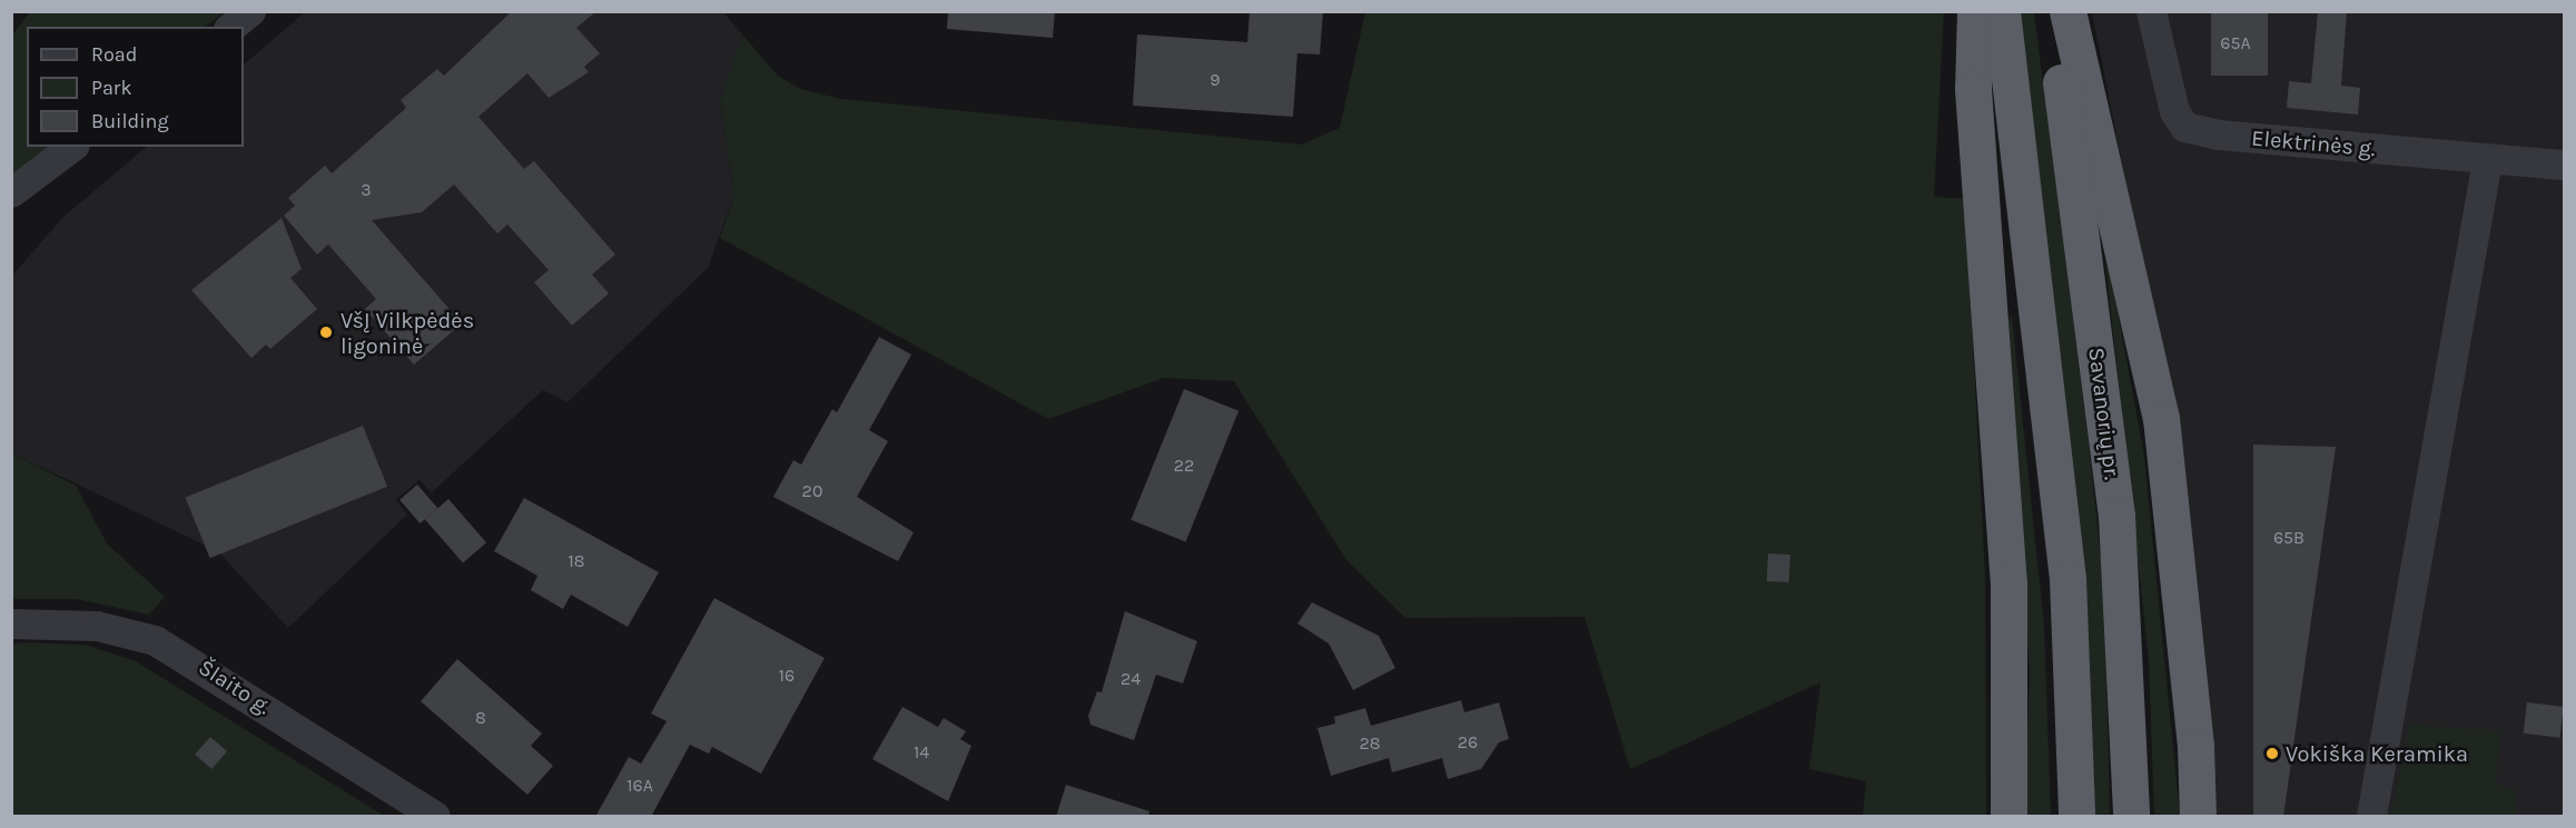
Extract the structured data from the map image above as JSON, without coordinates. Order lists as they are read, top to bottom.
{
  "streets": {
    "highway": ["Savanorių pr."],
    "street": ["Elektrinės g.", "Šlaito g."]
  },
  "places": ["VšĮ Vilkpėdės ligoninė", "Vokiška Keramika"],
  "house_numbers": [
    "65A",
    "9",
    "3",
    "22",
    "20",
    "65B",
    "18",
    "16",
    "24",
    "8",
    "26",
    "28",
    "14",
    "16A"
  ],
  "legend": ["Road", "Park", "Building"]
}
